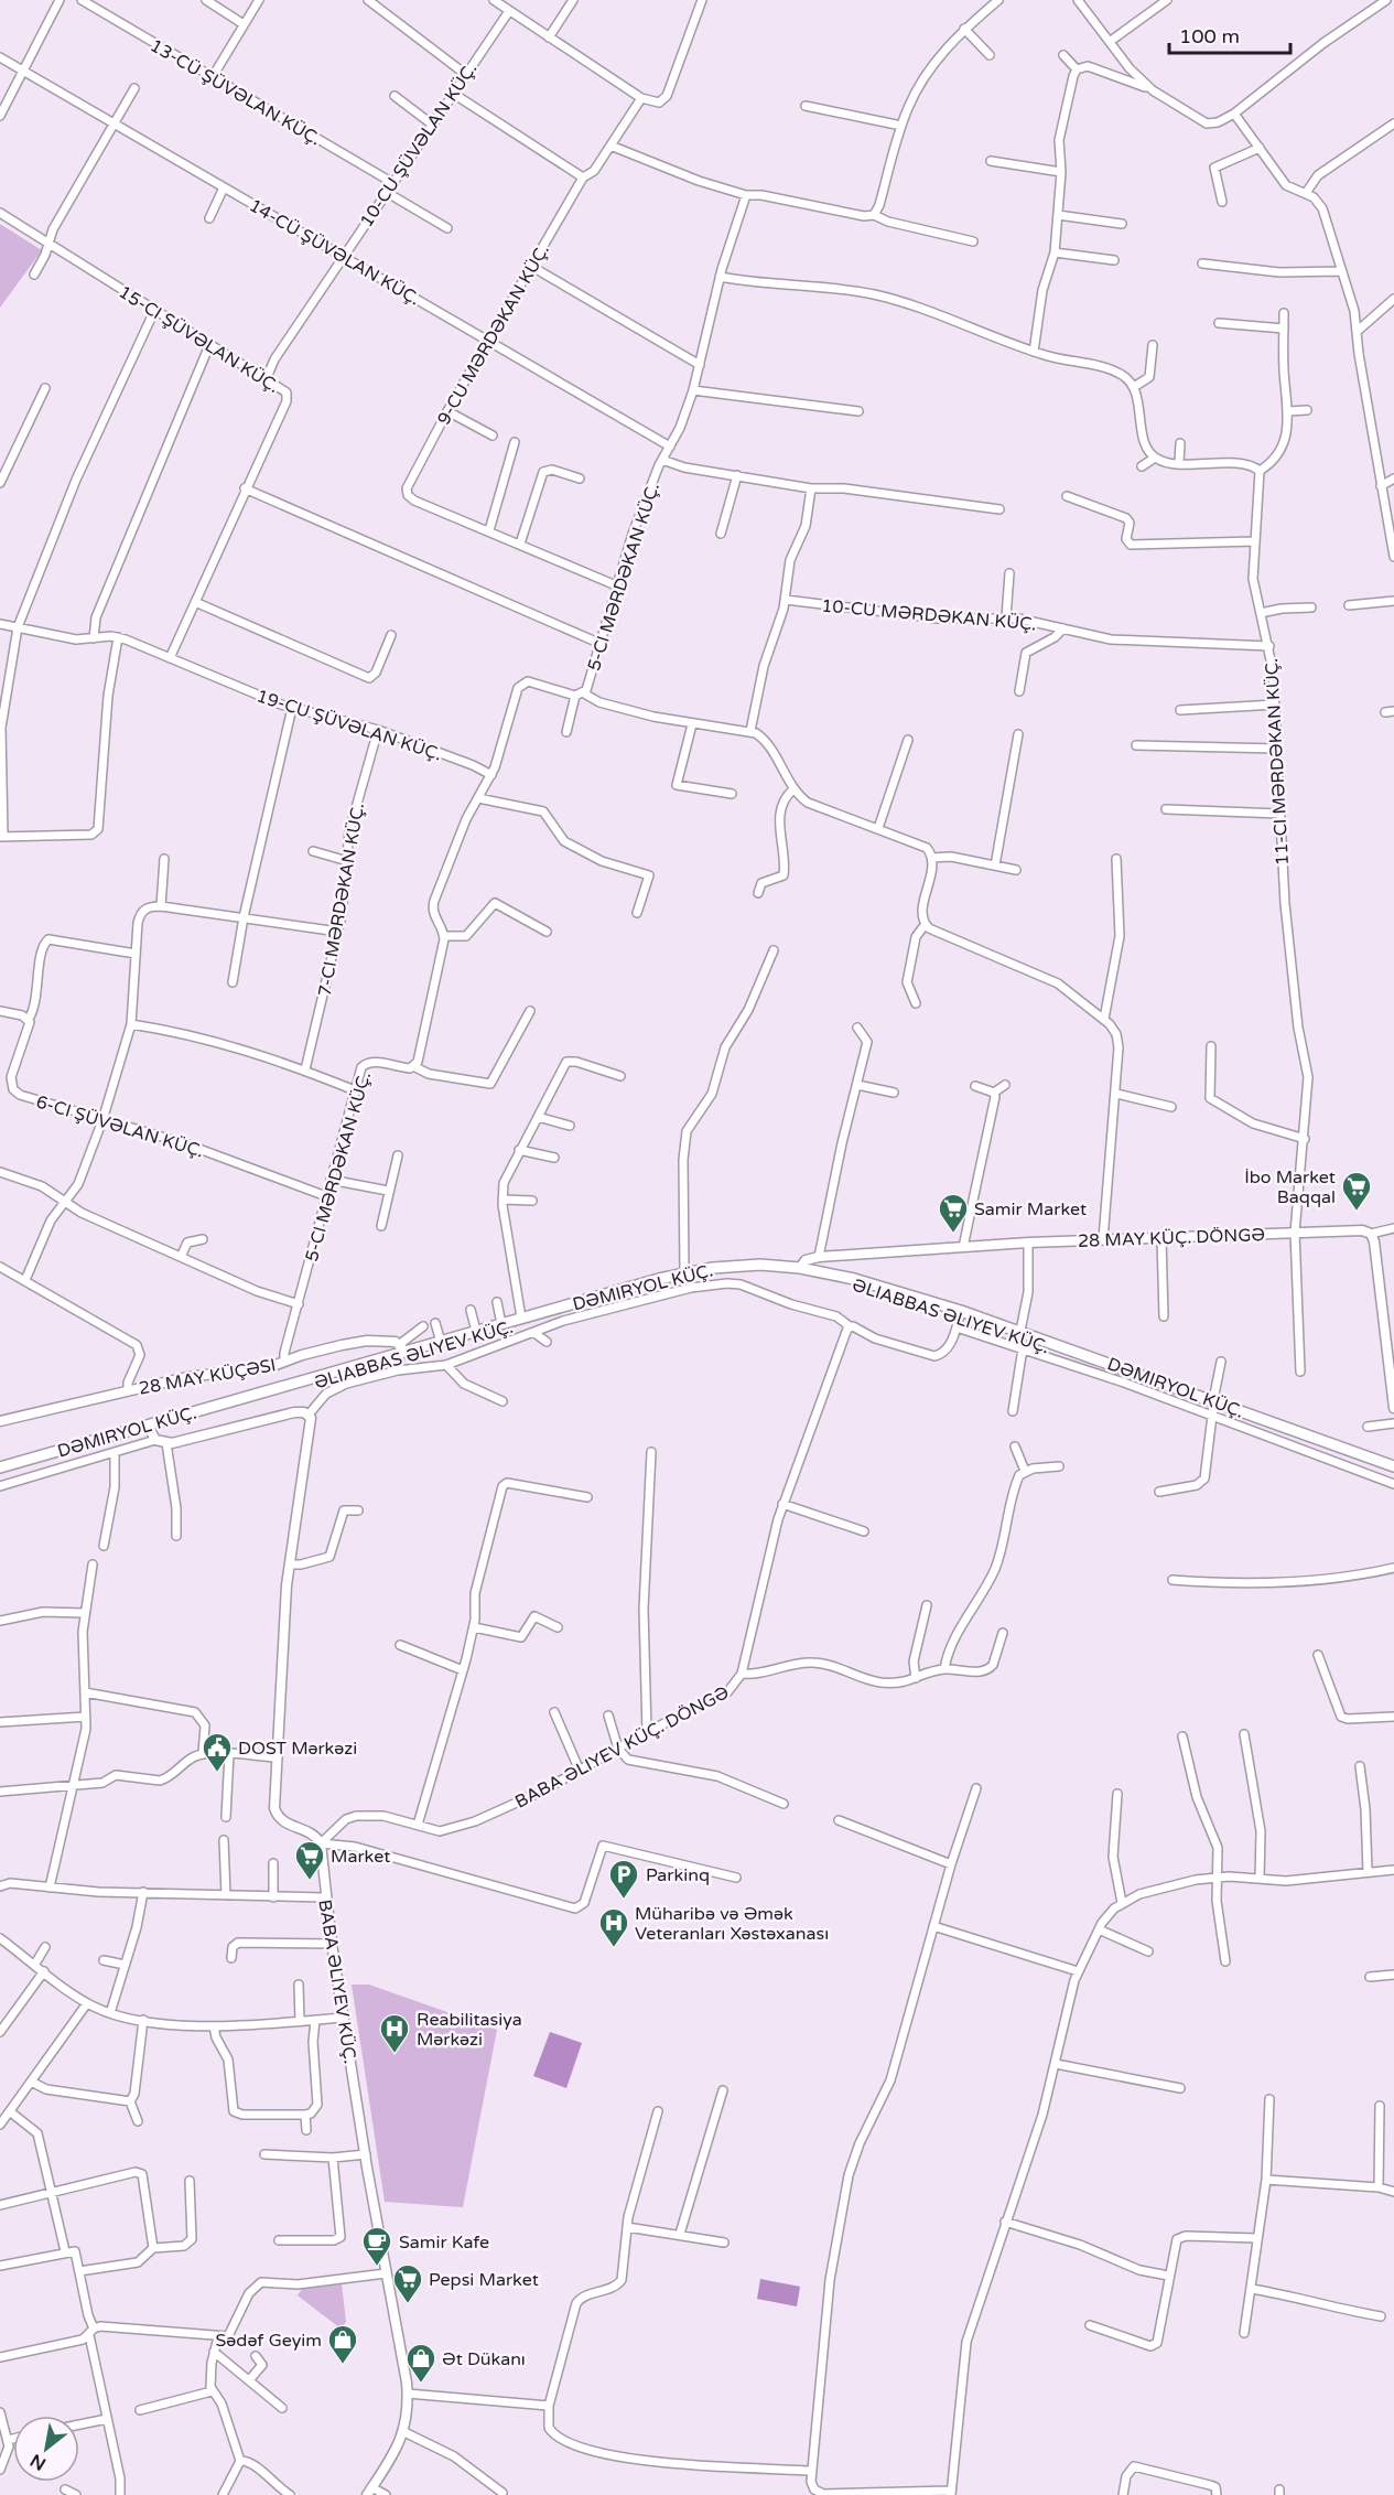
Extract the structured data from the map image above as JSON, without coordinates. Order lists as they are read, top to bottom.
{
  "streets": {
    "main road": ["DƏMIRYOL KÜÇ.", "ƏLIABBAS ƏLIYEV KÜÇ."],
    "street": [
      "13-CÜ ŞÜVƏLAN KÜÇ.",
      "10-CU ŞÜVƏLAN KÜÇ.",
      "14-CÜ ŞÜVƏLAN KÜÇ.",
      "9-CU MƏRDƏKAN KÜÇ.",
      "15-CI ŞÜVƏLAN KÜÇ.",
      "5-CI MƏRDƏKAN KÜÇ.",
      "10-CU MƏRDƏKAN KÜÇ.",
      "19-CU ŞÜVƏLAN KÜÇ.",
      "11-CI MƏRDƏKAN KÜÇ.",
      "7-CI MƏRDƏKAN KÜÇ.",
      "28 MAY KÜÇ. DÖNGƏ",
      "28 MAY KÜÇƏSI",
      "BABA ƏLIYEV KÜÇ. DÖNGƏ",
      "BABA ƏLIYEV KÜÇ."
    ]
  },
  "crossings": [
    ["13-CÜ ŞÜVƏLAN KÜÇ.", "10-CU ŞÜVƏLAN KÜÇ."],
    ["10-CU ŞÜVƏLAN KÜÇ.", "14-CÜ ŞÜVƏLAN KÜÇ."],
    ["10-CU ŞÜVƏLAN KÜÇ.", "15-CI ŞÜVƏLAN KÜÇ."],
    ["14-CÜ ŞÜVƏLAN KÜÇ.", "9-CU MƏRDƏKAN KÜÇ."],
    ["14-CÜ ŞÜVƏLAN KÜÇ.", "5-CI MƏRDƏKAN KÜÇ."],
    ["9-CU MƏRDƏKAN KÜÇ.", "5-CI MƏRDƏKAN KÜÇ."],
    ["15-CI ŞÜVƏLAN KÜÇ.", "19-CU ŞÜVƏLAN KÜÇ."],
    ["5-CI MƏRDƏKAN KÜÇ.", "28 MAY KÜÇƏSI"],
    ["10-CU MƏRDƏKAN KÜÇ.", "11-CI MƏRDƏKAN KÜÇ."],
    ["19-CU ŞÜVƏLAN KÜÇ.", "7-CI MƏRDƏKAN KÜÇ."],
    ["11-CI MƏRDƏKAN KÜÇ.", "28 MAY KÜÇ. DÖNGƏ"],
    ["28 MAY KÜÇ. DÖNGƏ", "DƏMIRYOL KÜÇ."],
    ["DƏMIRYOL KÜÇ.", "ƏLIABBAS ƏLIYEV KÜÇ."],
    ["DƏMIRYOL KÜÇ.", "28 MAY KÜÇƏSI"],
    ["DƏMIRYOL KÜÇ.", "BABA ƏLIYEV KÜÇ. DÖNGƏ"],
    ["ƏLIABBAS ƏLIYEV KÜÇ.", "28 MAY KÜÇƏSI"],
    ["BABA ƏLIYEV KÜÇ. DÖNGƏ", "BABA ƏLIYEV KÜÇ."]
  ],
  "places": {
    "supermarket": [
      "İbo Market Baqqal",
      "Samir Market",
      "Market",
      "Pepsi Market"
    ],
    "public building": ["DOST Mərkəzi"],
    "parking": ["Parkinq"],
    "hospital": ["Müharibə və Əmək Veteranları Xəstəxanası", "Reabilitasiya Mərkəzi"],
    "cafe": ["Samir Kafe"],
    "shop": ["Sədəf Geyim", "Ət Dükanı"]
  },
  "scale_bar": "100 m",
  "north": "bottom left"
}
